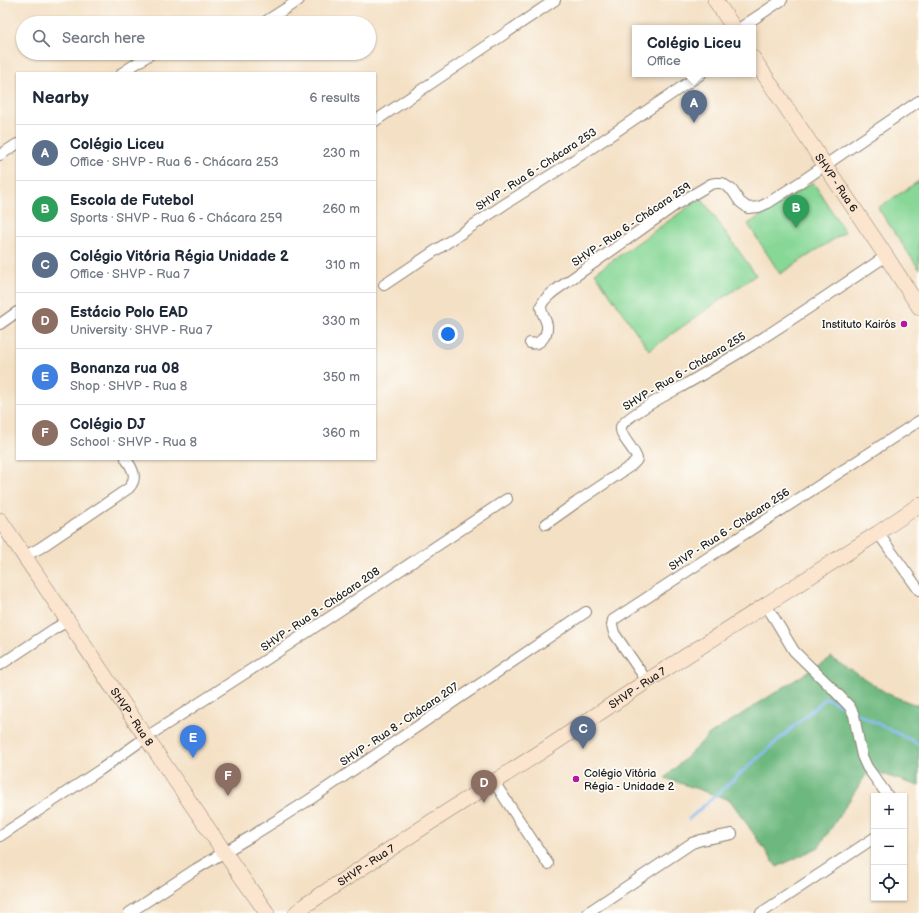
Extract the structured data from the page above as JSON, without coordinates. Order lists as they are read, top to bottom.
{
  "streets": {
    "street": [
      "SHVP - Rua 6 - Chácara 253",
      "SHVP - Rua 6",
      "SHVP - Rua 6 - Chácara 259",
      "SHVP - Rua 6 - Chácara 255",
      "SHVP - Rua 6 - Chácara 256",
      "SHVP - Rua 8 - Chácara 208",
      "SHVP - Rua 7",
      "SHVP - Rua 8",
      "SHVP - Rua 8 - Chácara 207"
    ]
  },
  "crossings": [
    ["SHVP - Rua 6", "SHVP - Rua 6 - Chácara 259"],
    ["SHVP - Rua 6", "SHVP - Rua 6 - Chácara 255"],
    ["SHVP - Rua 6 - Chácara 256", "SHVP - Rua 7"],
    ["SHVP - Rua 8 - Chácara 208", "SHVP - Rua 8"],
    ["SHVP - Rua 8", "SHVP - Rua 8 - Chácara 207"]
  ],
  "places": ["Instituto Kairós", "Colégio Vitória Régia - Unidade 2"],
  "page": {
    "search": "Search here",
    "popup": ["Colégio Liceu", "Office"],
    "heading": ["Nearby", "6 results"],
    "pins": [
      "A",
      "B",
      "C",
      "E",
      "F",
      "D"
    ],
    "list": [
      {
        "mark": "A",
        "name": "Colégio Liceu",
        "note": "Office · SHVP - Rua 6 - Chácara 253",
        "value": "230 m"
      },
      {
        "mark": "B",
        "name": "Escola de Futebol",
        "note": "Sports · SHVP - Rua 6 - Chácara 259",
        "value": "260 m"
      },
      {
        "mark": "C",
        "name": "Colégio Vitória Régia Unidade 2",
        "note": "Office · SHVP - Rua 7",
        "value": "310 m"
      },
      {
        "mark": "D",
        "name": "Estácio Polo EAD",
        "note": "University · SHVP - Rua 7",
        "value": "330 m"
      },
      {
        "mark": "E",
        "name": "Bonanza rua 08",
        "note": "Shop · SHVP - Rua 8",
        "value": "350 m"
      },
      {
        "mark": "F",
        "name": "Colégio DJ",
        "note": "School · SHVP - Rua 8",
        "value": "360 m"
      }
    ],
    "map_buttons": ["+", "−"]
  }
}
